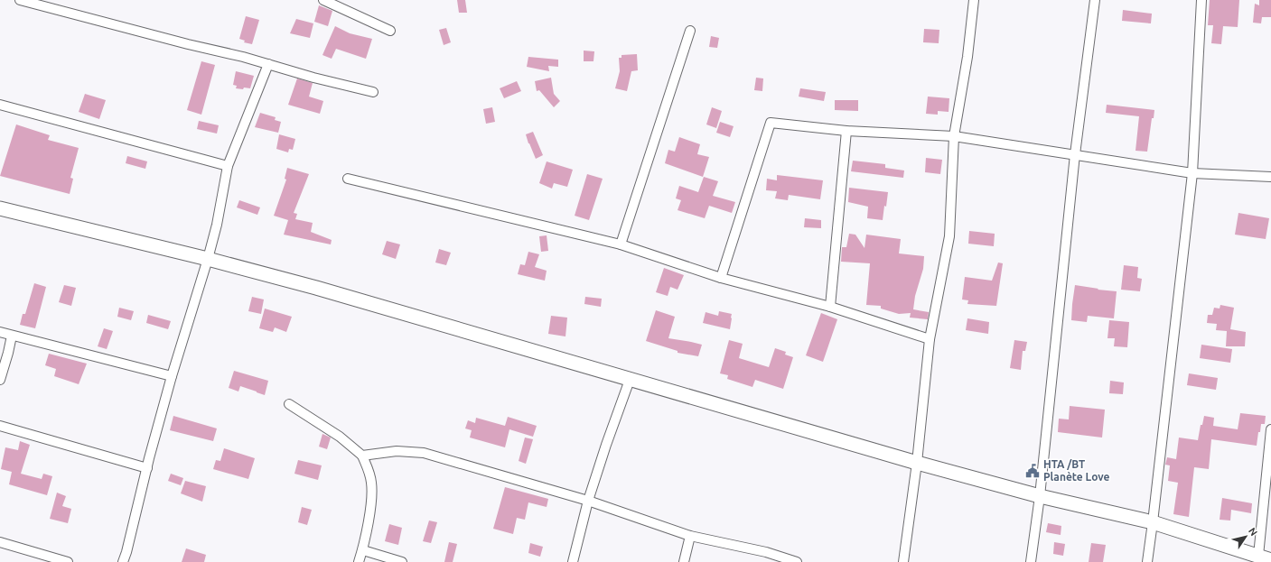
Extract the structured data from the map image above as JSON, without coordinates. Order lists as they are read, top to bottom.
{
  "places": {
    "public building": ["HTA /BT Planète Love"]
  },
  "north": "top right"
}
